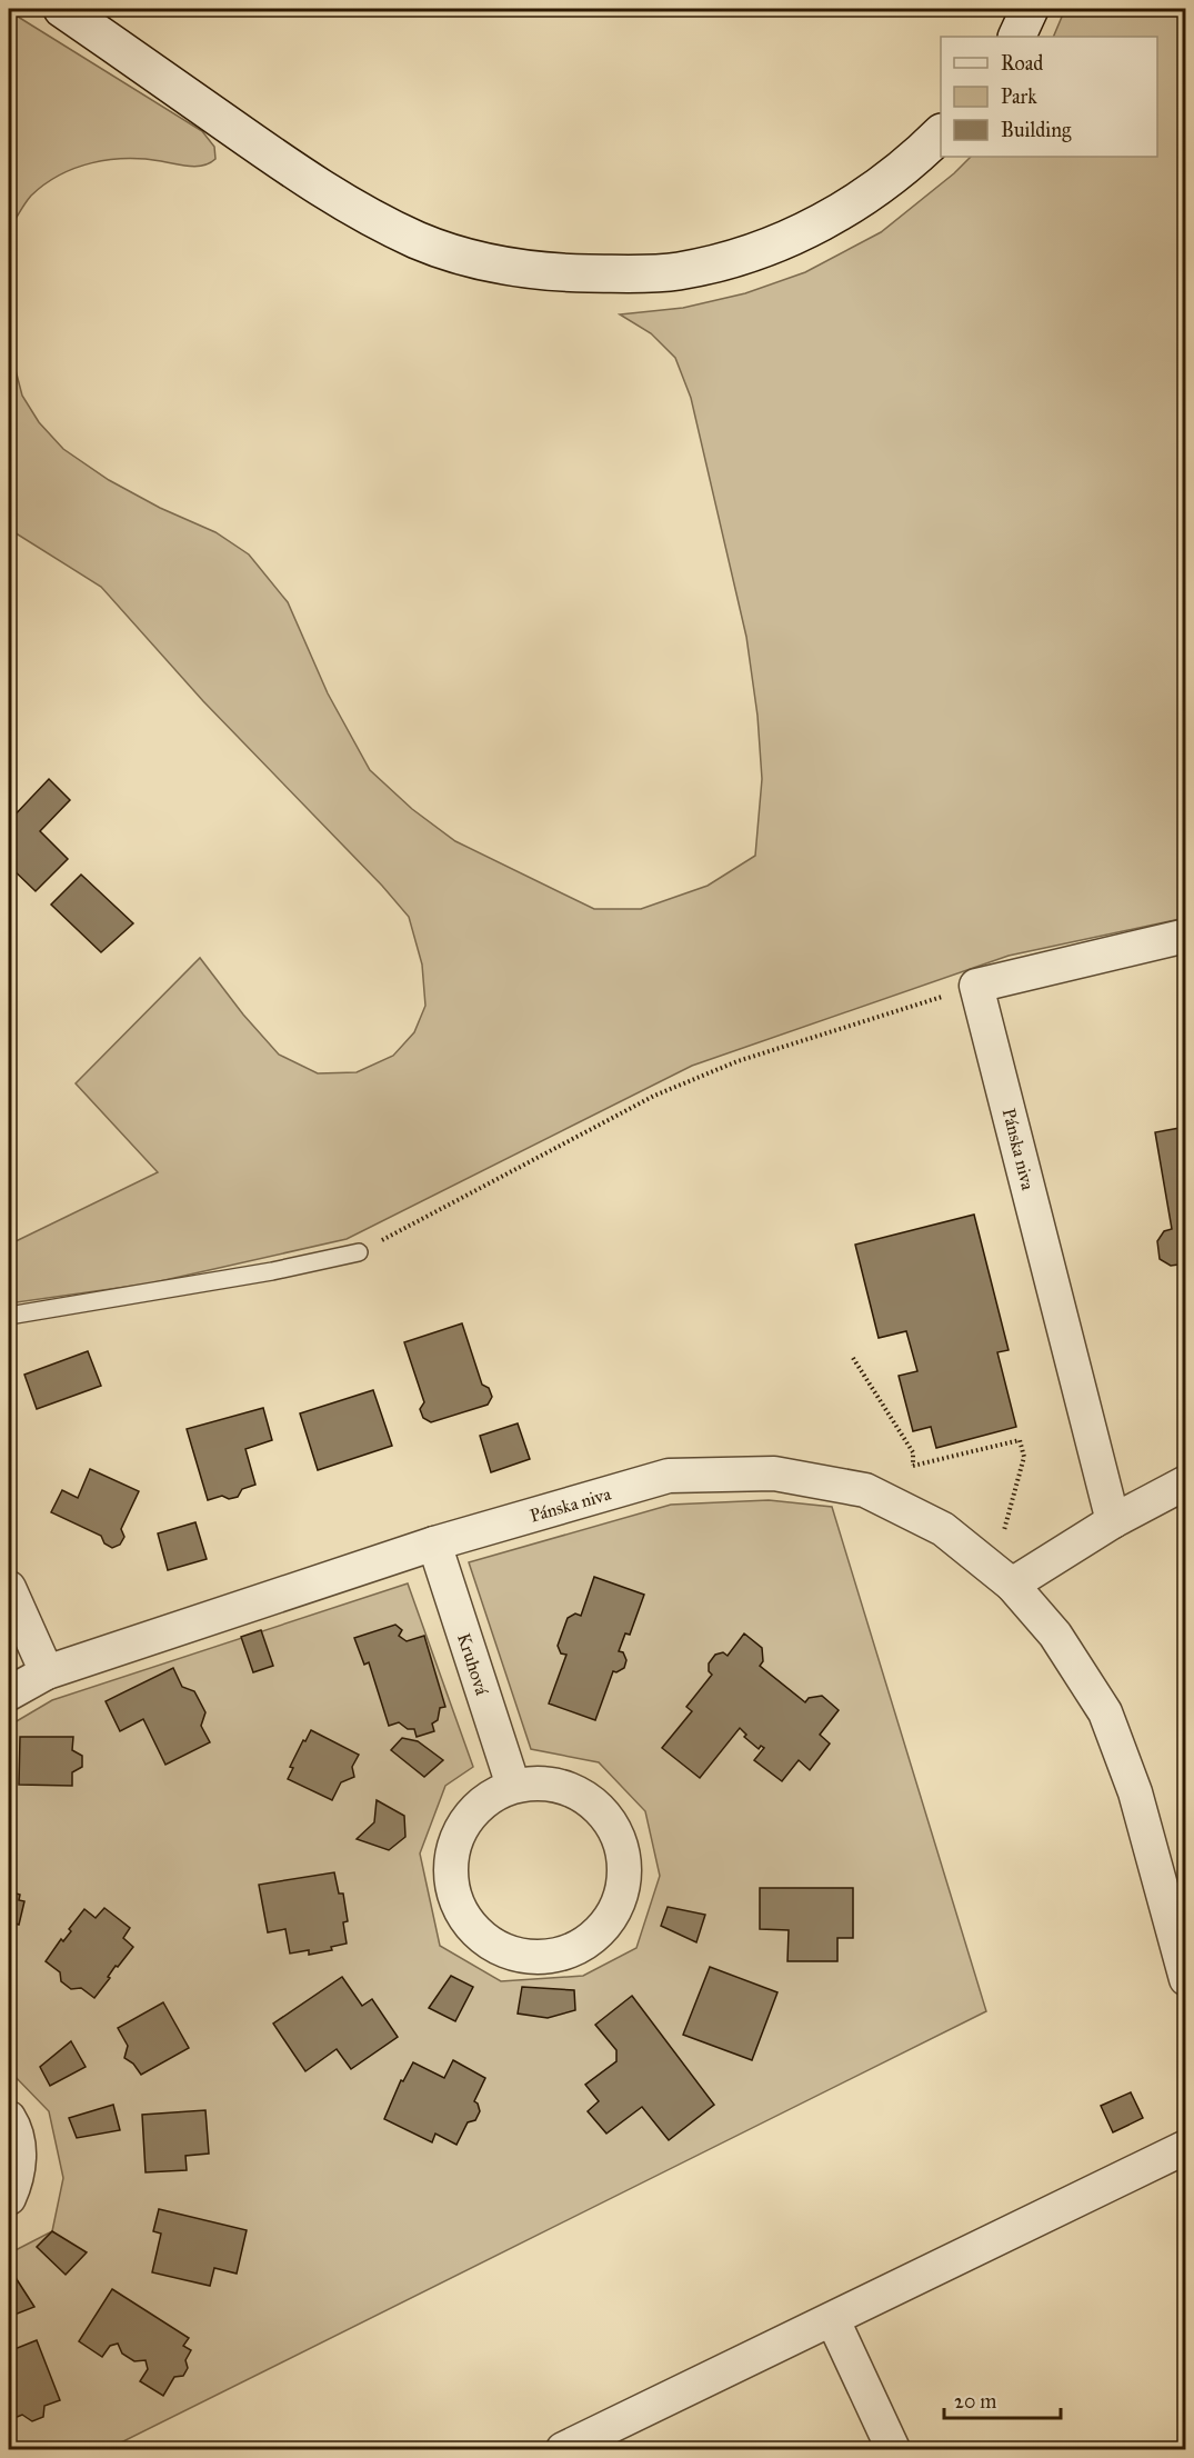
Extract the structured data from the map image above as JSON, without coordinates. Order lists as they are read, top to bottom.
{
  "streets": {
    "street": ["Pánska niva", "Kruhová"]
  },
  "crossings": [
    ["Pánska niva", "Kruhová"]
  ],
  "legend": ["Road", "Park", "Building"],
  "scale_bar": "20 m"
}
